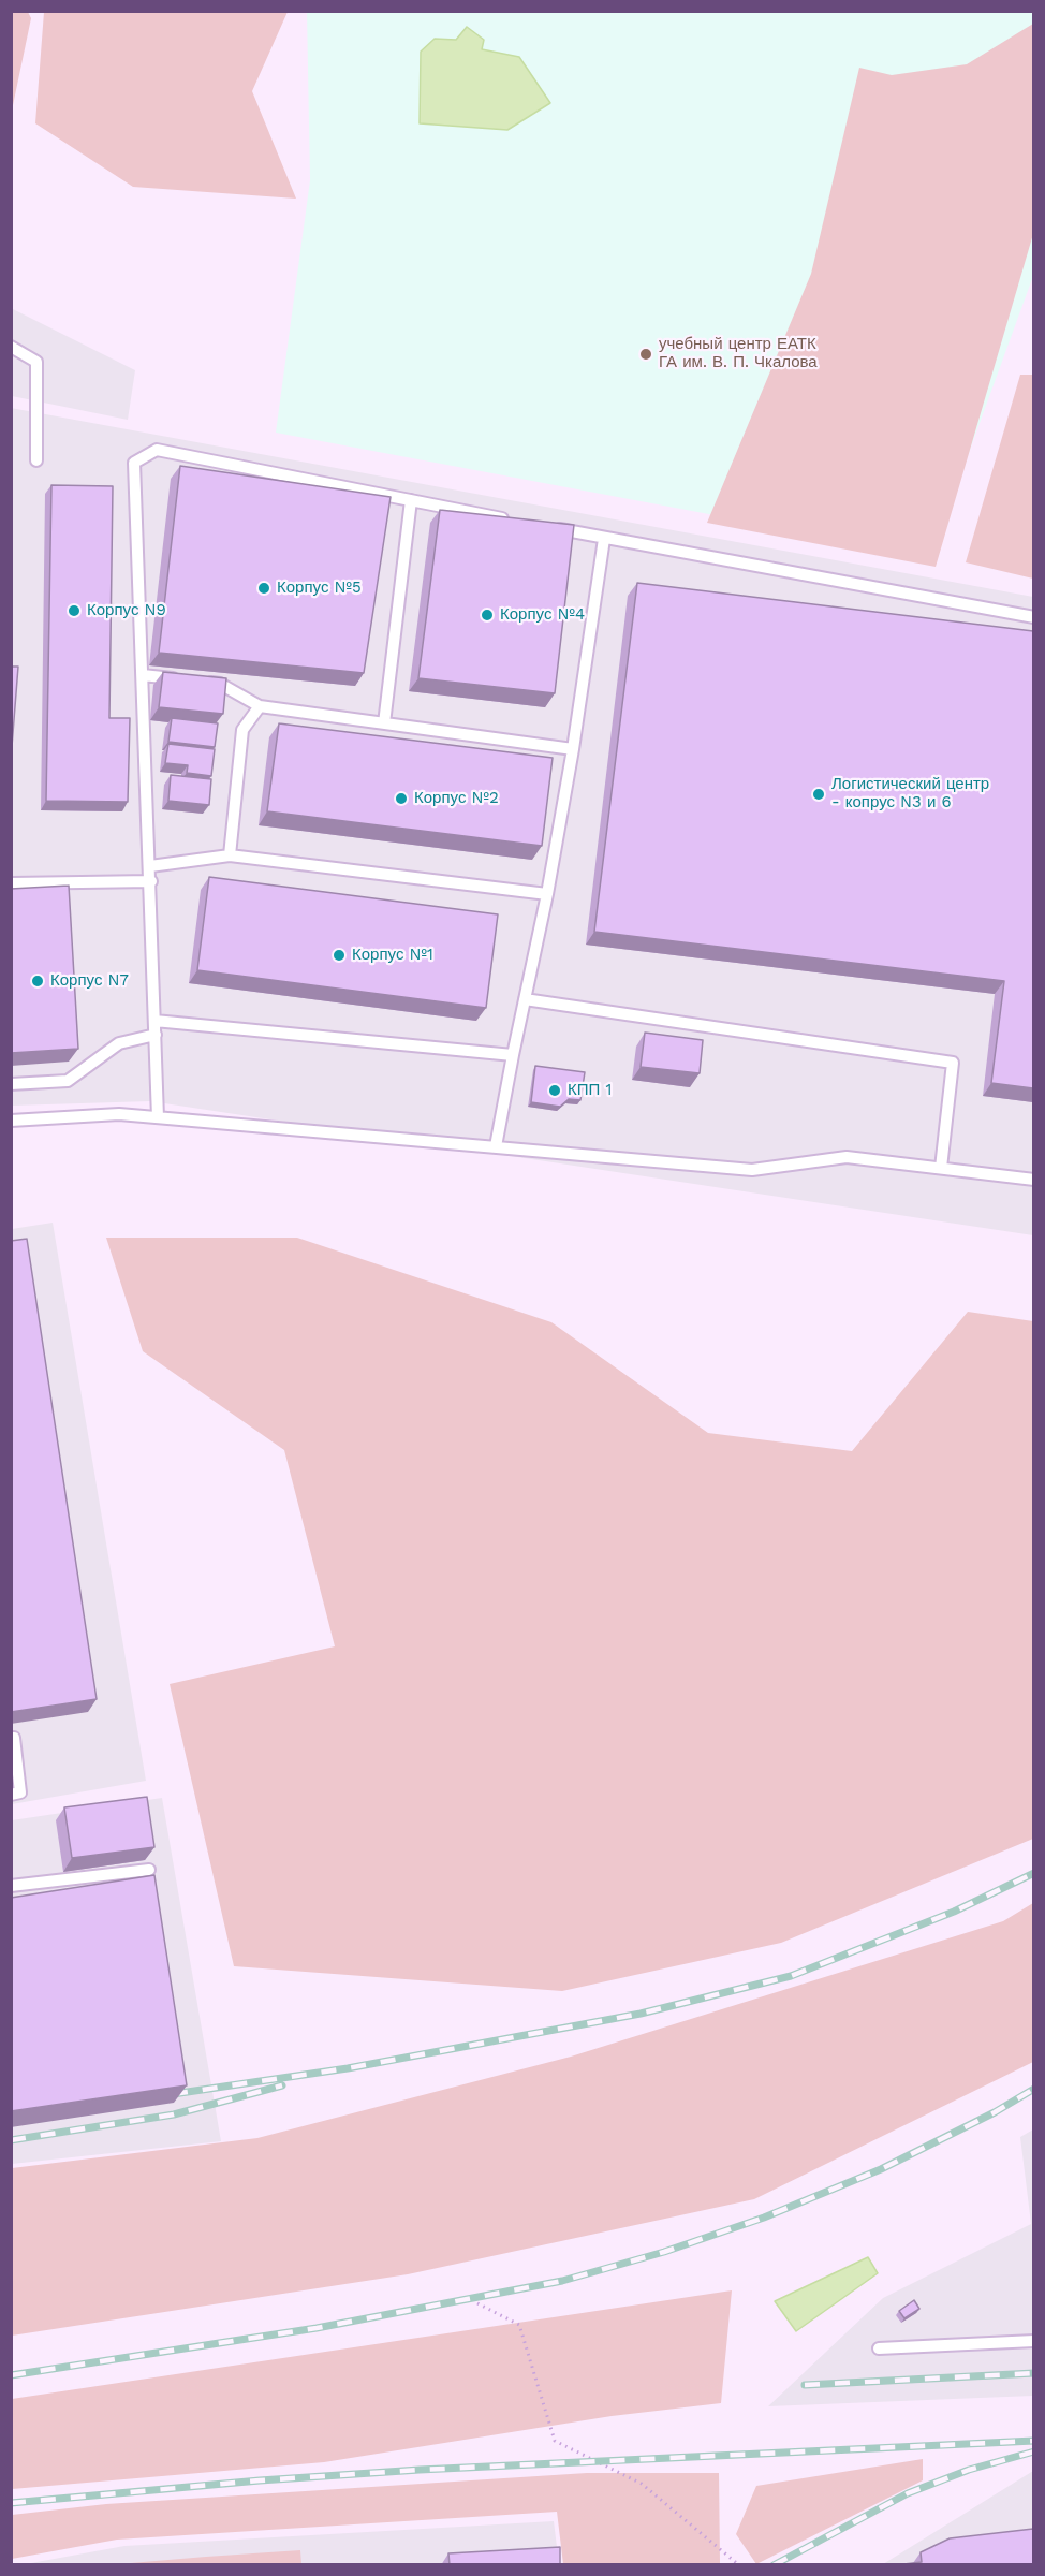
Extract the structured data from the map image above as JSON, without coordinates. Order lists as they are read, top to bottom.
{
  "places": [
    "учебный центр ЕАТК ГА им. В. П. Чкалова",
    "Корпус №5",
    "Корпус N9",
    "Корпус №4",
    "Логистический центр - копрус N3 и 6",
    "Корпус №2",
    "Корпус №1",
    "Корпус N7",
    "КПП 1"
  ]
}
